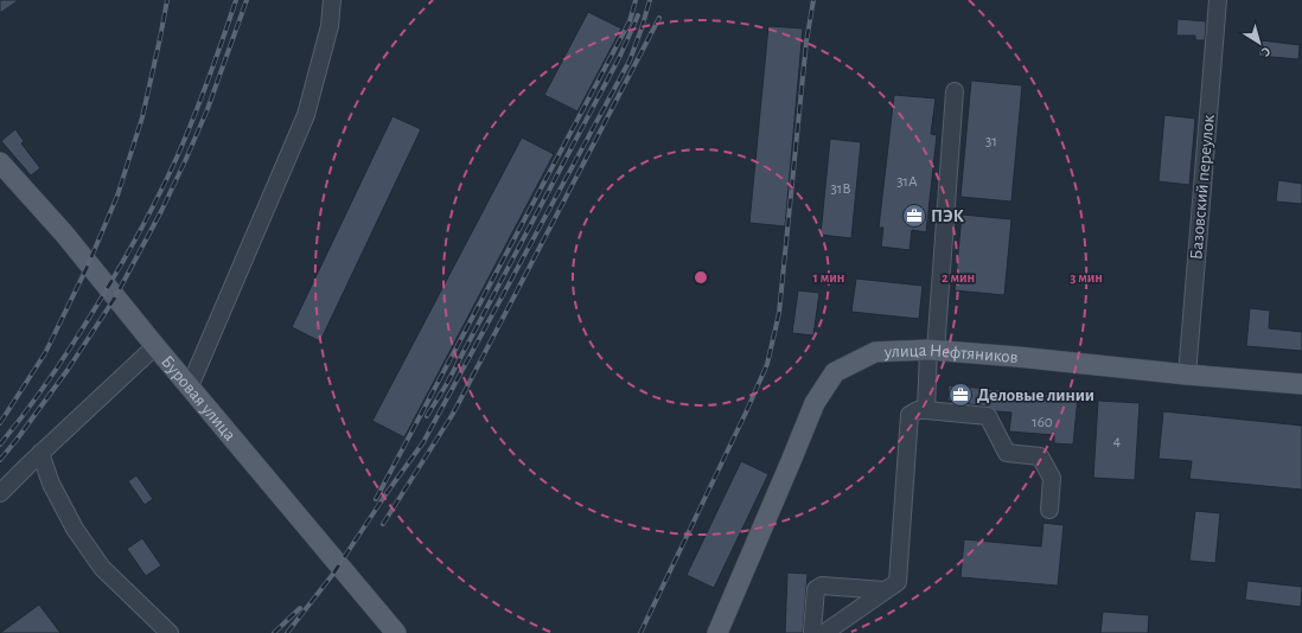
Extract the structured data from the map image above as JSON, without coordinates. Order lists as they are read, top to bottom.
{
  "streets": {
    "main road": ["улица Нефтяников", "Буровая улица"],
    "street": ["Базовский переулок"]
  },
  "crossings": [
    ["Базовский переулок", "улица Нефтяников"]
  ],
  "places": {
    "office": ["ПЭК", "Деловые линии"]
  },
  "house_numbers": [
    "31",
    "31А",
    "31В",
    "160",
    "4"
  ],
  "north": "bottom right",
  "rings": ["1 мин", "2 мин", "3 мин"]
}
